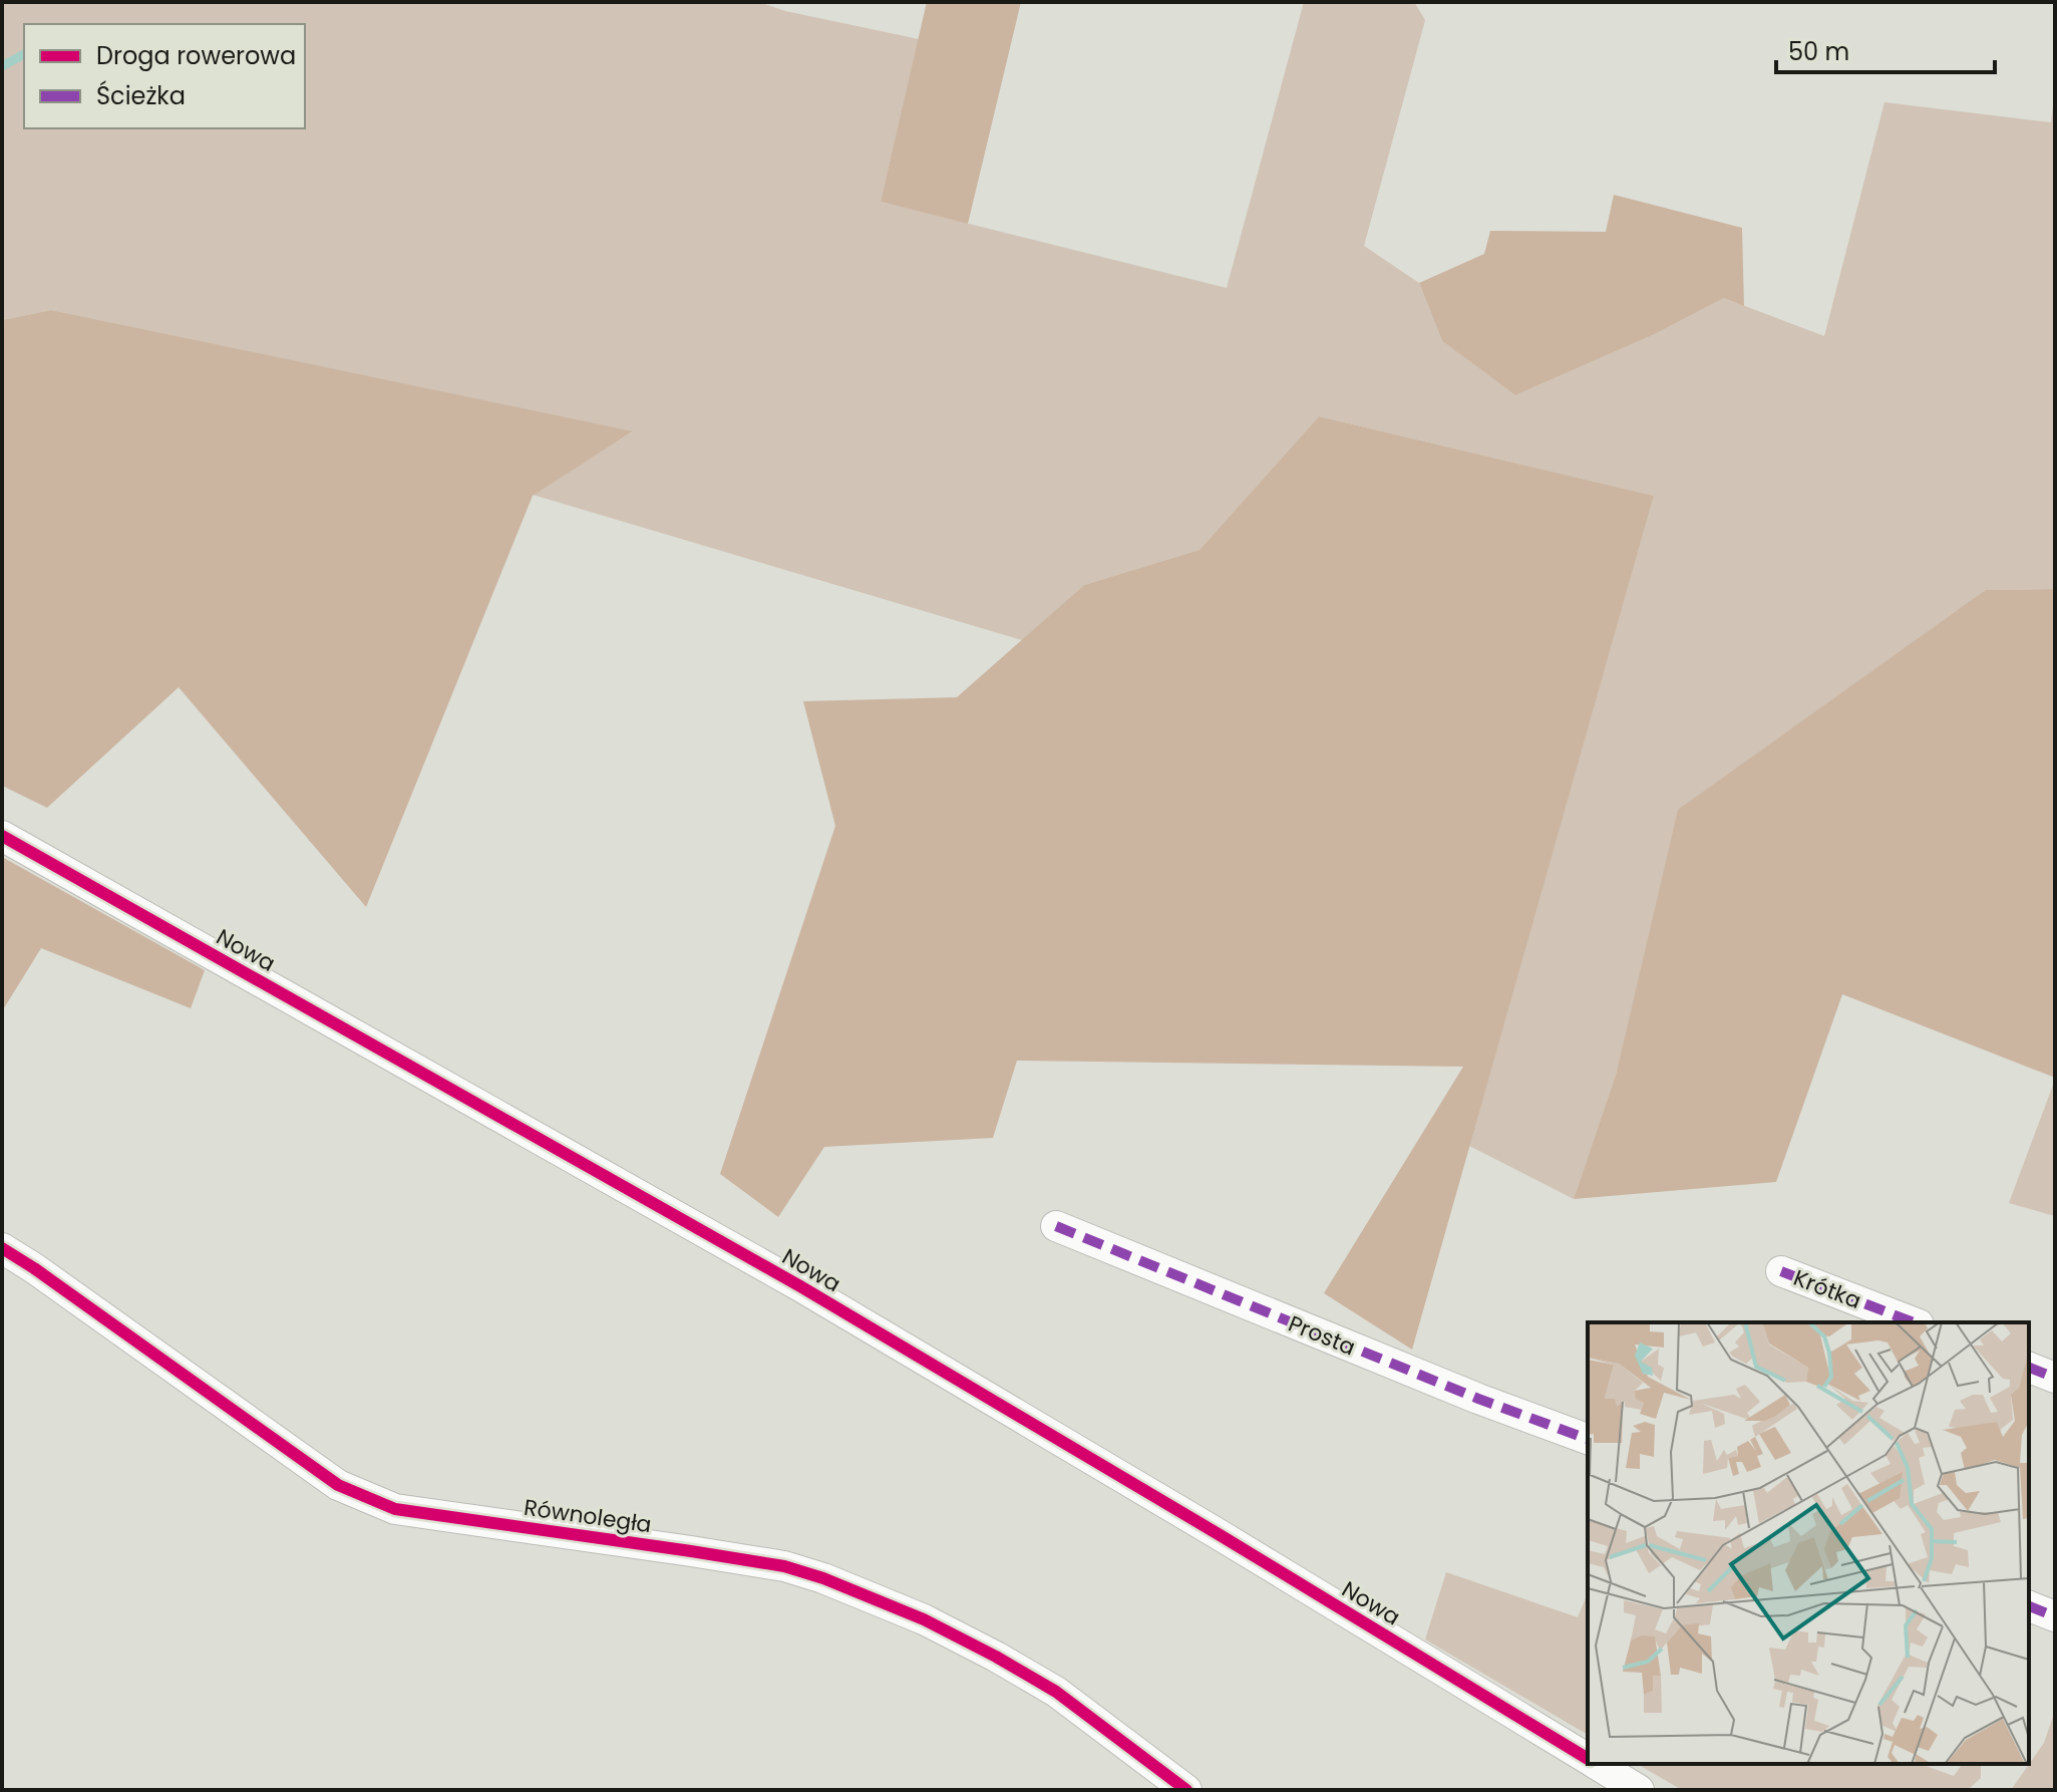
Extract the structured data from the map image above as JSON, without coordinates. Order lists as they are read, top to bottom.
{
  "streets": {
    "street": [
      "Nowa",
      "Krótka",
      "Prosta",
      "Równoległa"
    ]
  },
  "legend": ["Droga rowerowa", "Ścieżka"],
  "scale_bar": "50 m"
}
